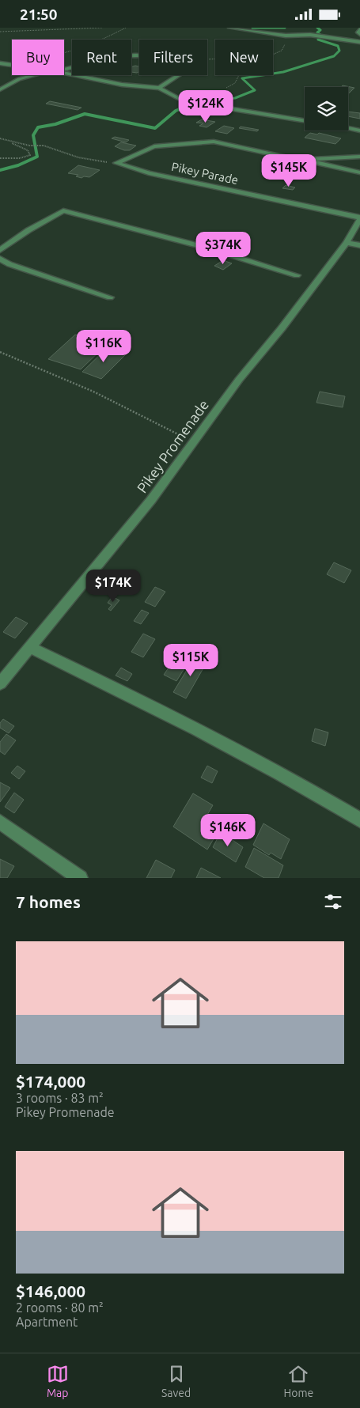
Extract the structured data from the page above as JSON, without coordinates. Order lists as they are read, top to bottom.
{
  "streets": {
    "street": ["Pikey Parade", "Pikey Promenade"]
  },
  "crossings": [
    ["Pikey Parade", "Pikey Promenade"]
  ],
  "page": {
    "status": "21:50",
    "chip": [
      "Buy",
      "Rent",
      "Filters",
      "New"
    ],
    "price": [
      "$124K",
      "$145K",
      "$374K",
      "$116K",
      "$174K",
      "$115K",
      "$146K"
    ],
    "heading": "7 homes",
    "list": [
      {
        "name": "$174,000",
        "note": "3 rooms · 83 m² · Pikey Promenade"
      },
      {
        "name": "$146,000",
        "note": "2 rooms · 80 m² · Apartment"
      }
    ],
    "tabs": ["Map", "Saved", "Home"]
  }
}
